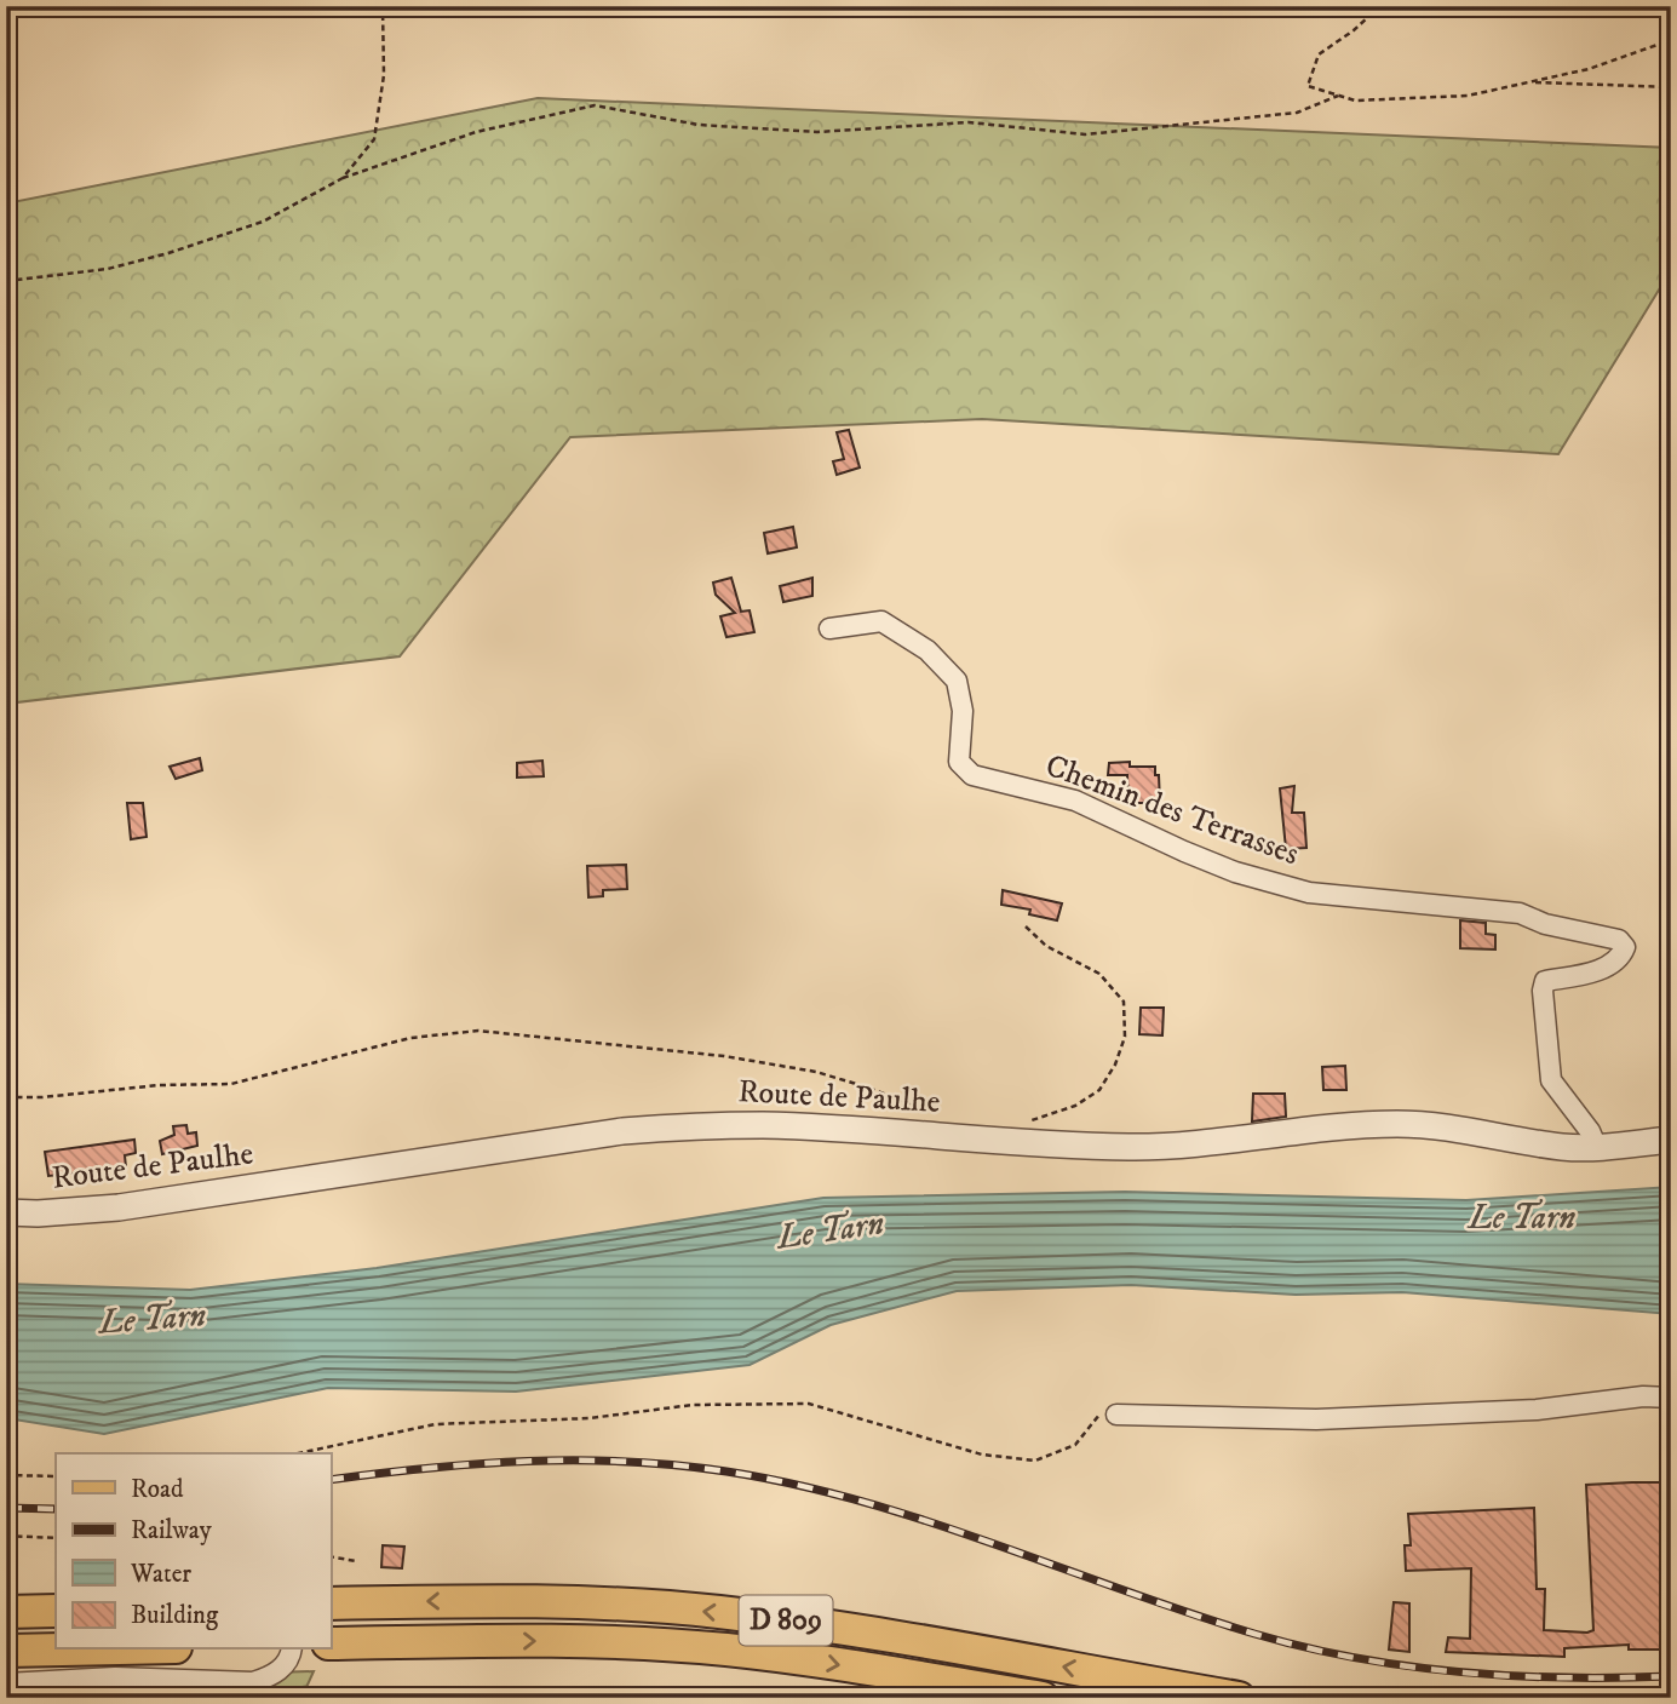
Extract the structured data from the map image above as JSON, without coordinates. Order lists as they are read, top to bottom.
{
  "streets": {
    "main road": ["D 809"],
    "street": ["Chemin des Terrasses", "Route de Paulhe"]
  },
  "crossings": [
    ["Chemin des Terrasses", "Route de Paulhe"]
  ],
  "water": ["Le Tarn"],
  "legend": [
    "Road",
    "Railway",
    "Water",
    "Building"
  ]
}
